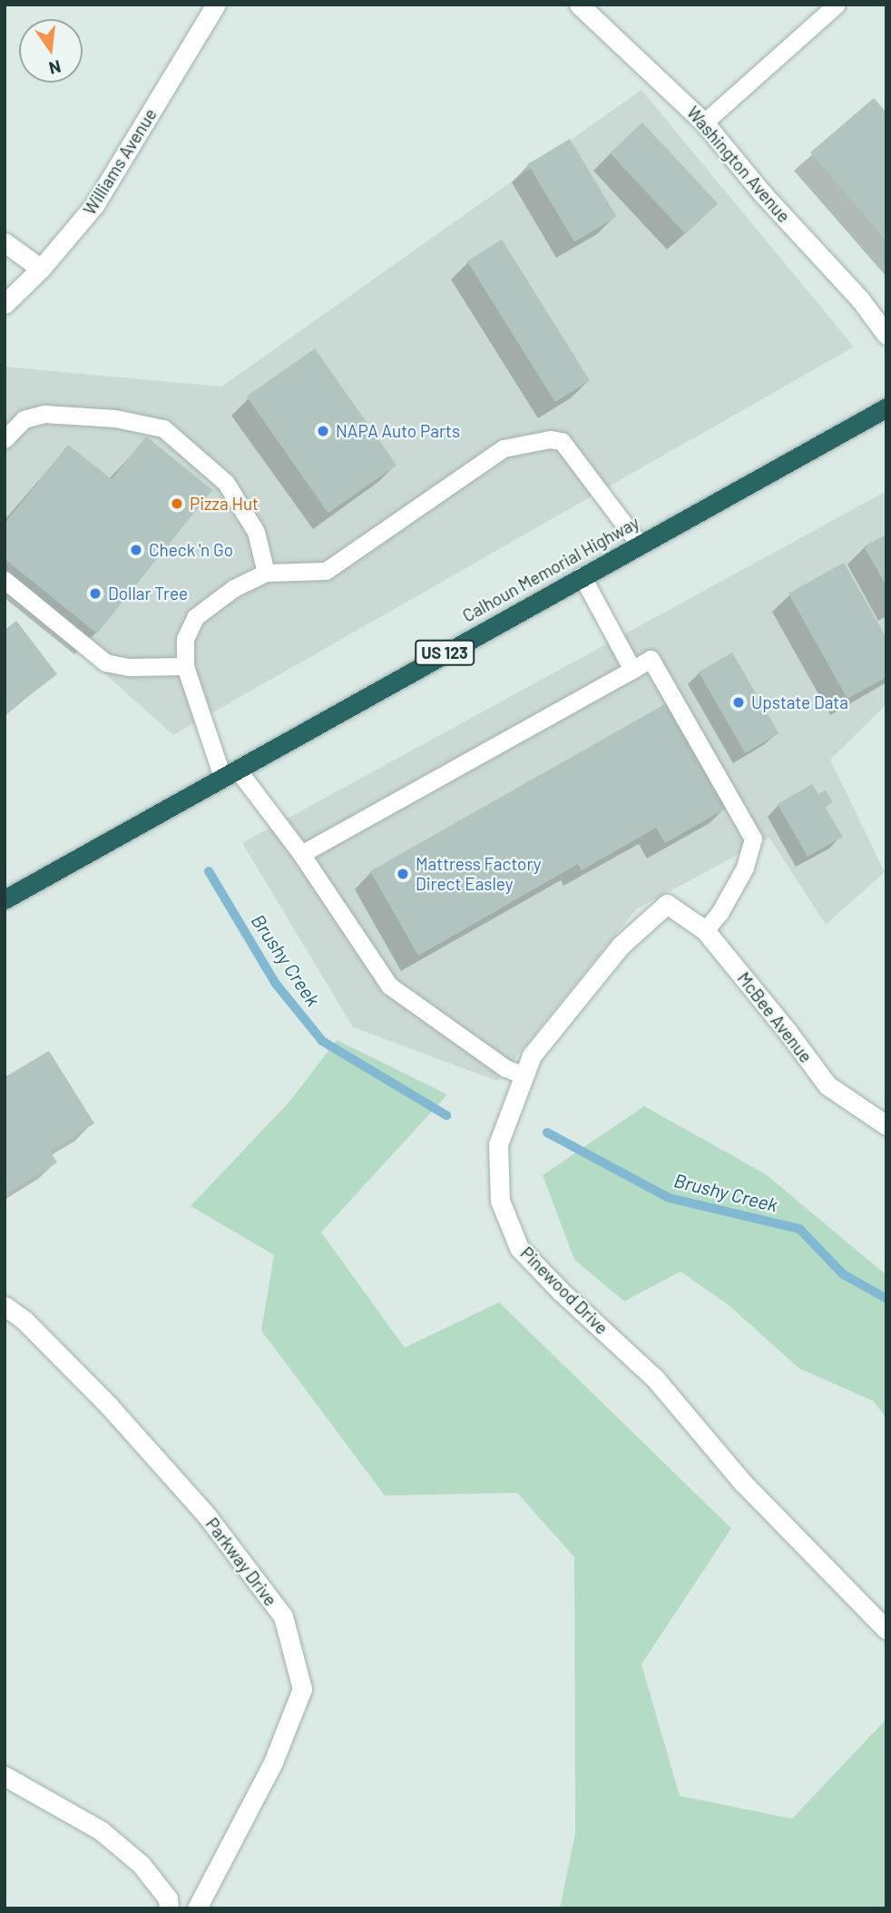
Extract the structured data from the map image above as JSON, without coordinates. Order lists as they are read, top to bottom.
{
  "streets": {
    "highway": ["Calhoun Memorial Highway", "US 123"],
    "street": [
      "Williams Avenue",
      "Washington Avenue",
      "McBee Avenue",
      "Pinewood Drive",
      "Parkway Drive"
    ]
  },
  "crossings": [
    ["McBee Avenue", "Pinewood Drive"]
  ],
  "water": ["Brushy Creek"],
  "places": [
    "NAPA Auto Parts",
    "Pizza Hut",
    "Check 'n Go",
    "Dollar Tree",
    "Upstate Data",
    "Mattress Factory Direct Easley"
  ],
  "north": "bottom"
}
